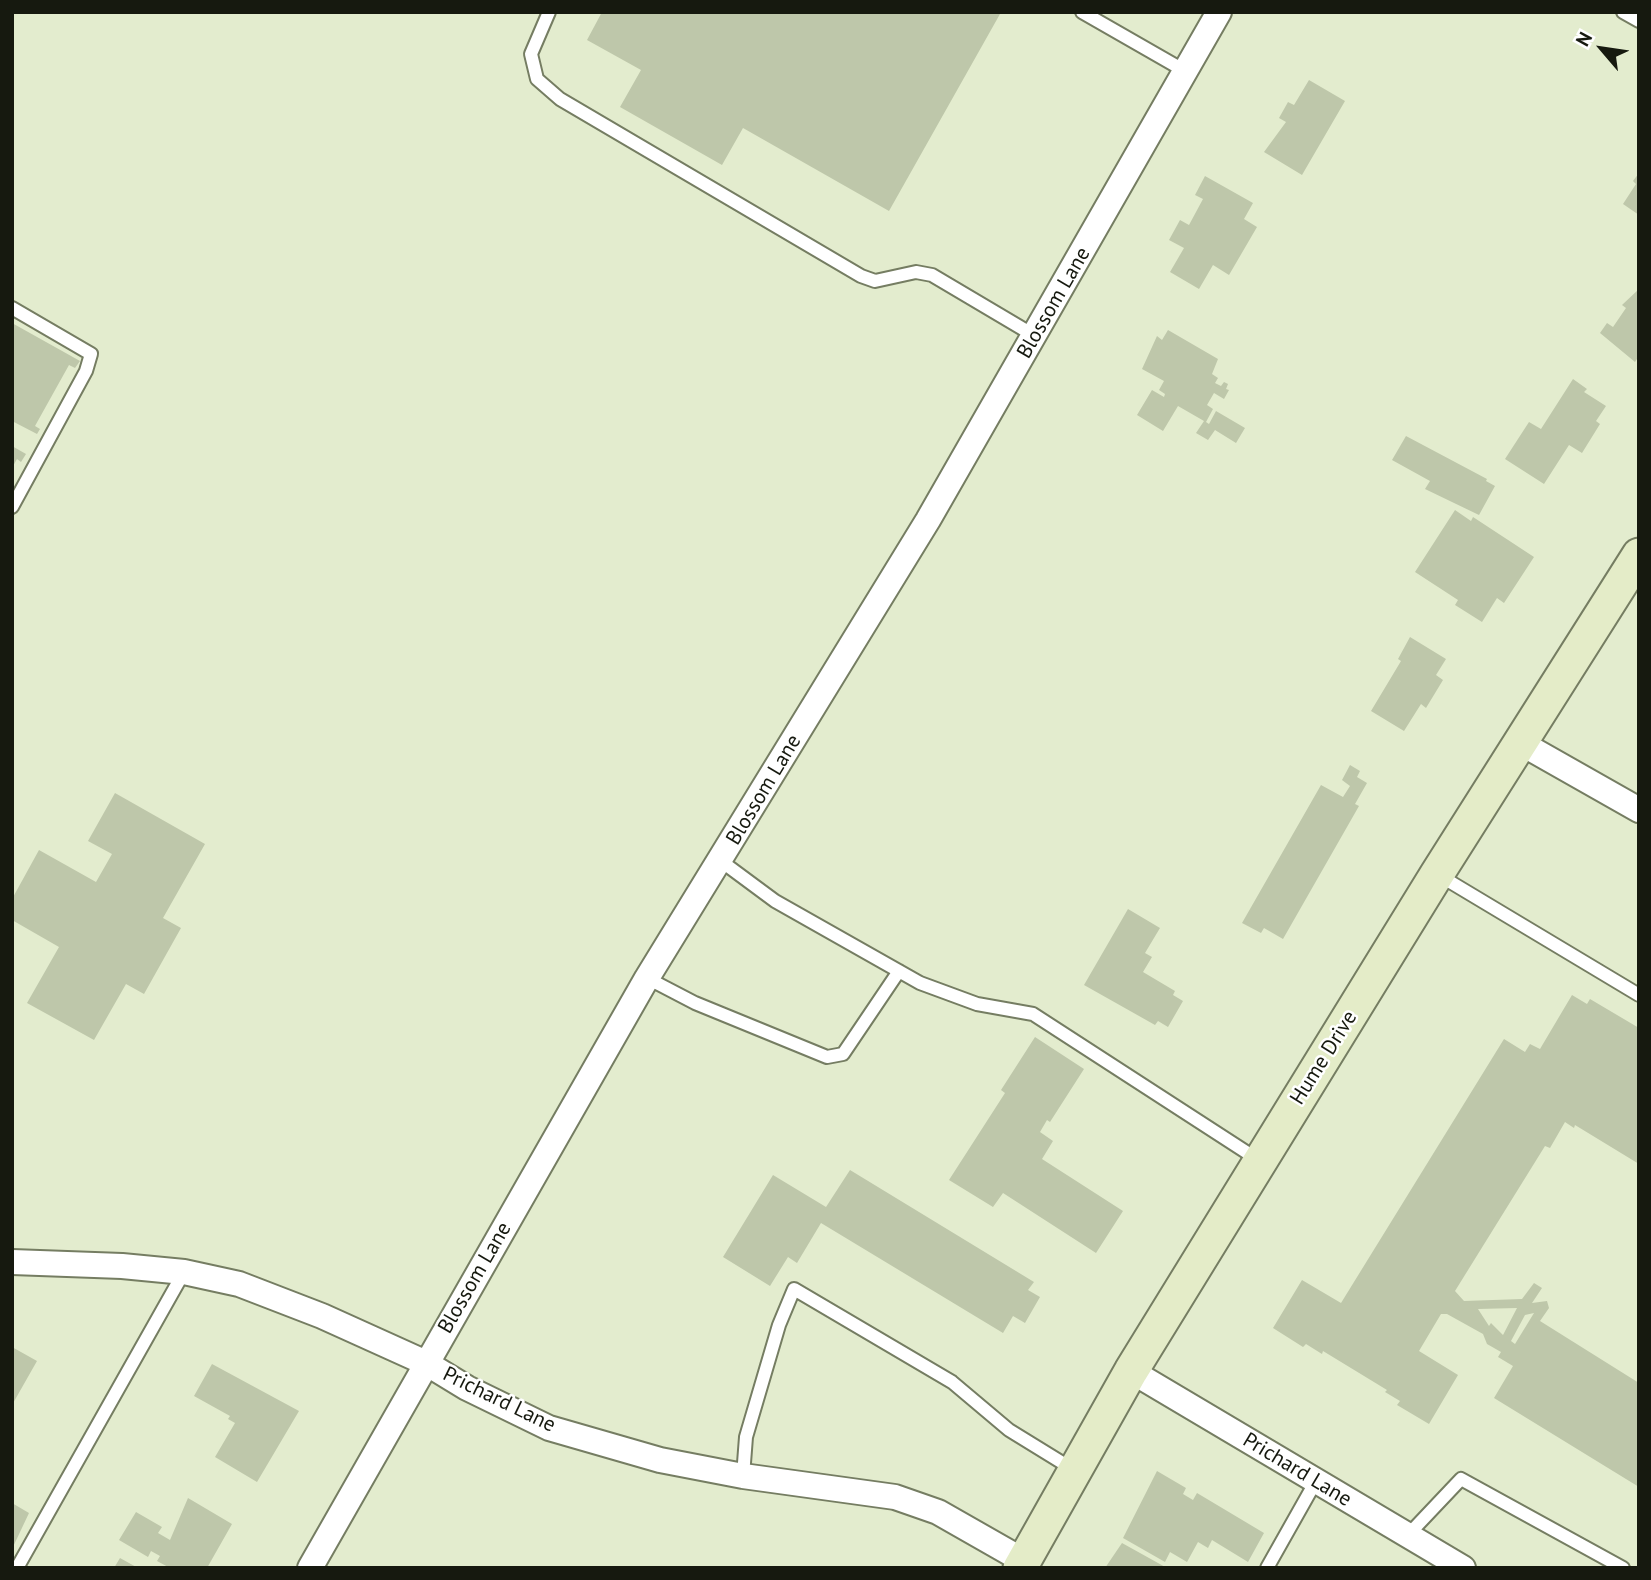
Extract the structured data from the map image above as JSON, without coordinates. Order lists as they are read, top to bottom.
{
  "streets": {
    "street": ["Blossom Lane", "Hume Drive", "Prichard Lane"]
  },
  "crossings": [
    ["Blossom Lane", "Prichard Lane"],
    ["Hume Drive", "Prichard Lane"]
  ],
  "north": "top left"
}
